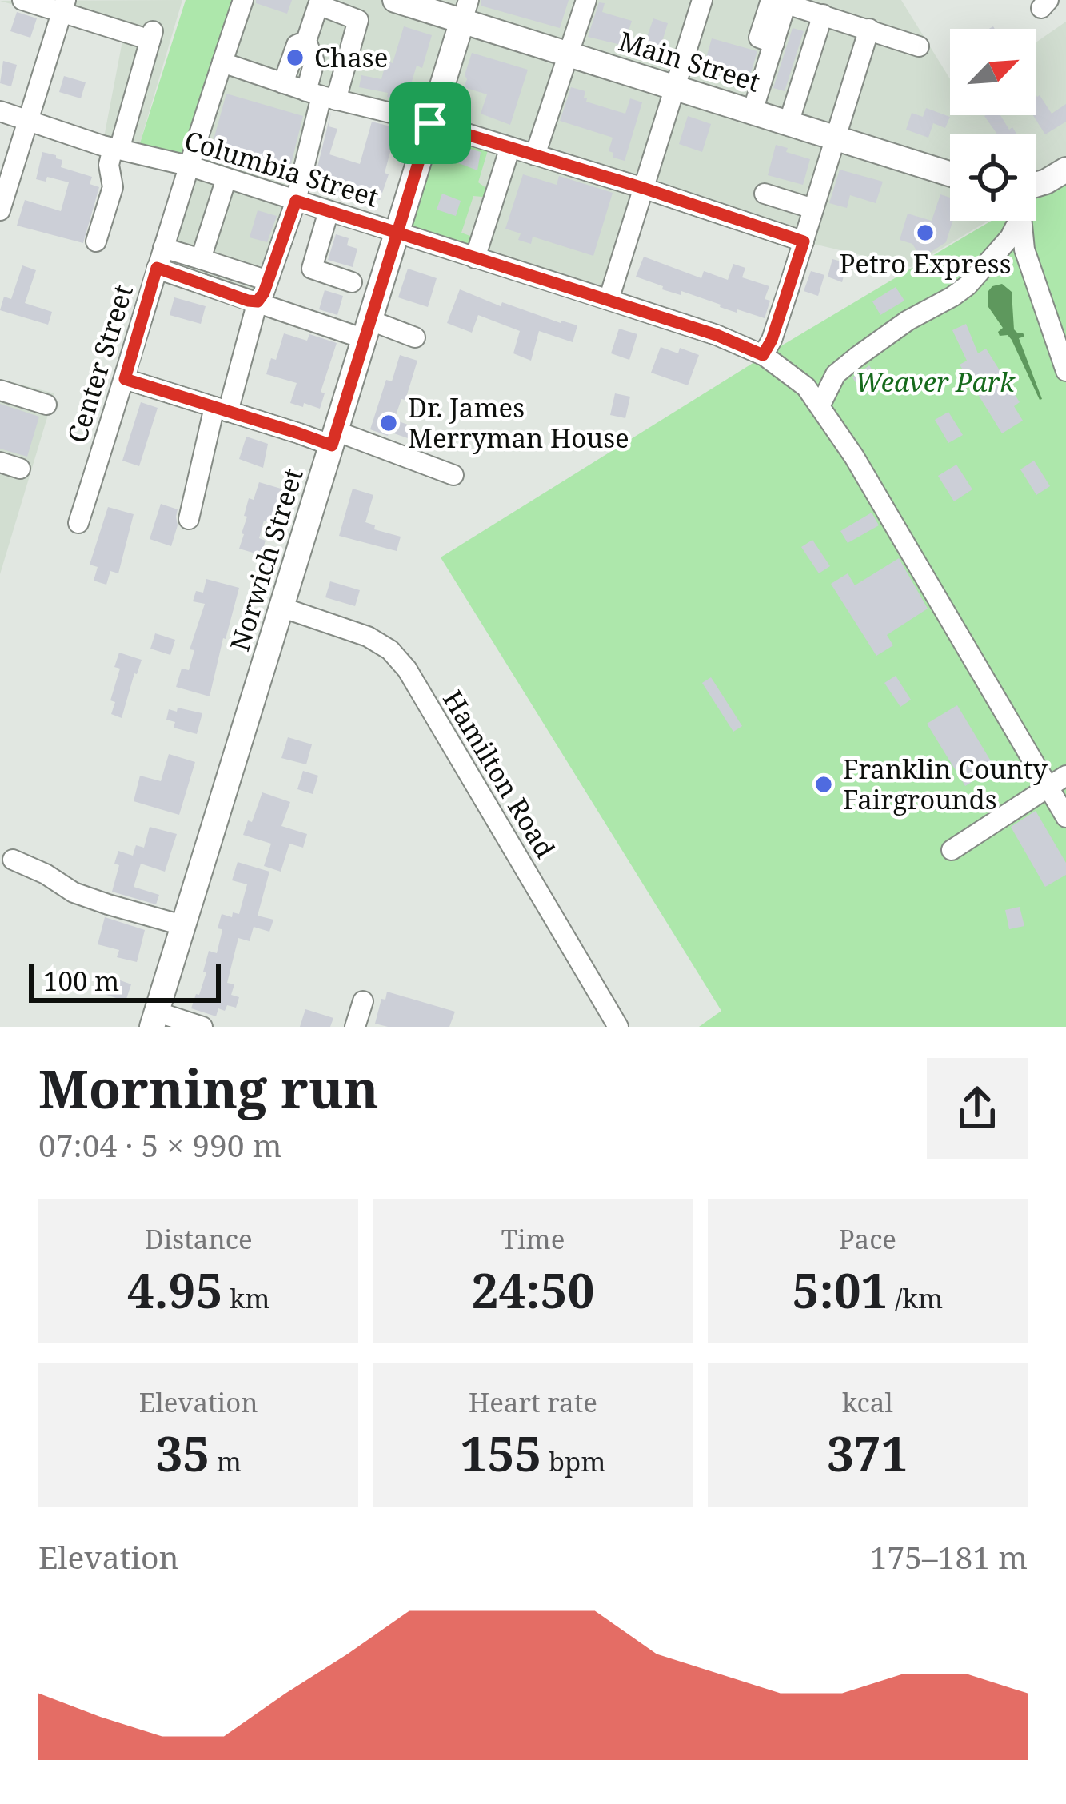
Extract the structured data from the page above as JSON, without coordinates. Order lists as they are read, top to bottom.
{
  "streets": {
    "main road": ["Main Street", "Norwich Street"],
    "street": ["Columbia Street", "Center Street", "Hamilton Road"]
  },
  "crossings": [
    ["Main Street", "Norwich Street"],
    ["Columbia Street", "Center Street"],
    ["Columbia Street", "Norwich Street"],
    ["Norwich Street", "Hamilton Road"]
  ],
  "parks": ["Weaver Park"],
  "places": [
    "Chase",
    "Petro Express",
    "Dr. James Merryman House",
    "Franklin County Fairgrounds"
  ],
  "scale_bar": "100 m",
  "north": "top right",
  "page": {
    "scale": "100 m",
    "heading": ["Morning run", "07:04 · 5 × 990 m"],
    "stats": [
      ["Distance", "4.95 km"],
      ["Time", "24:50"],
      ["Pace", "5:01 /km"],
      ["Elevation", "35 m"],
      ["Heart rate", "155 bpm"],
      ["kcal", "371"]
    ],
    "chart": ["Elevation", "175–181 m"]
  }
}
